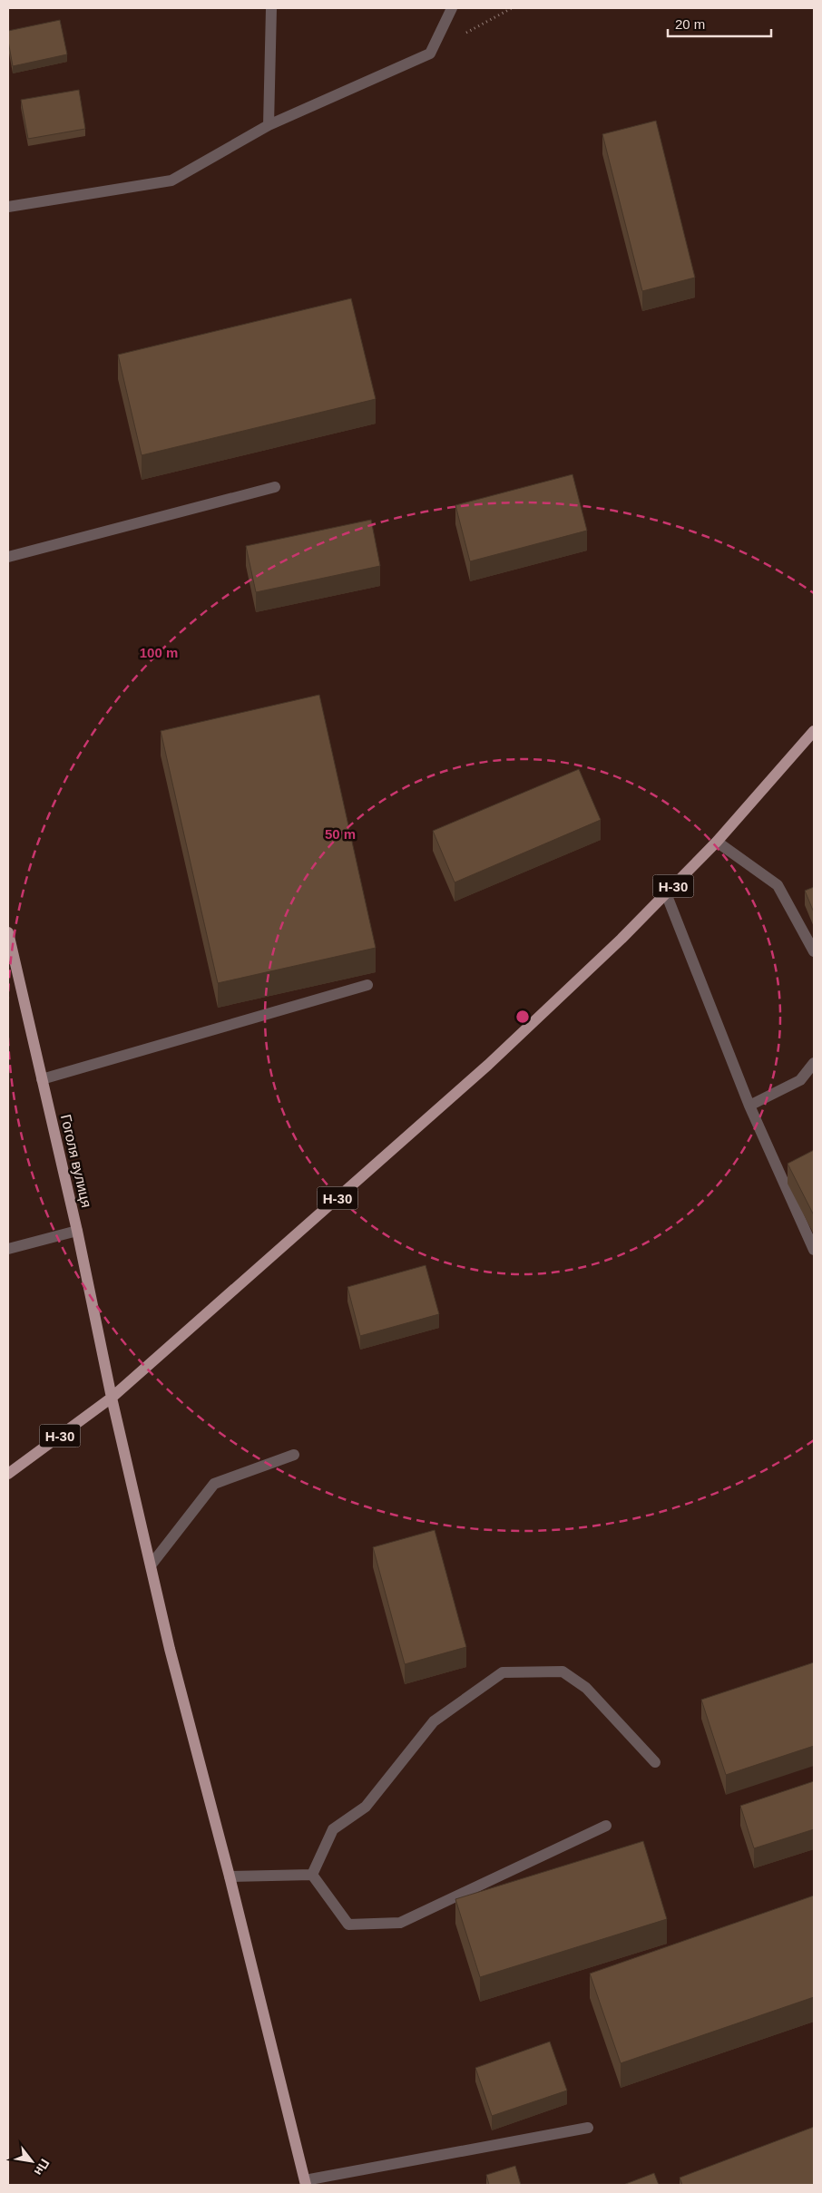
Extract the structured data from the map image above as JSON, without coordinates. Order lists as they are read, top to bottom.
{
  "streets": {
    "main road": ["Н-30", "Гоголя вулиця"]
  },
  "crossings": [
    ["Н-30", "Гоголя вулиця"]
  ],
  "scale_bar": "20 m",
  "north": "bottom right",
  "rings": ["100 m", "50 m"]
}
